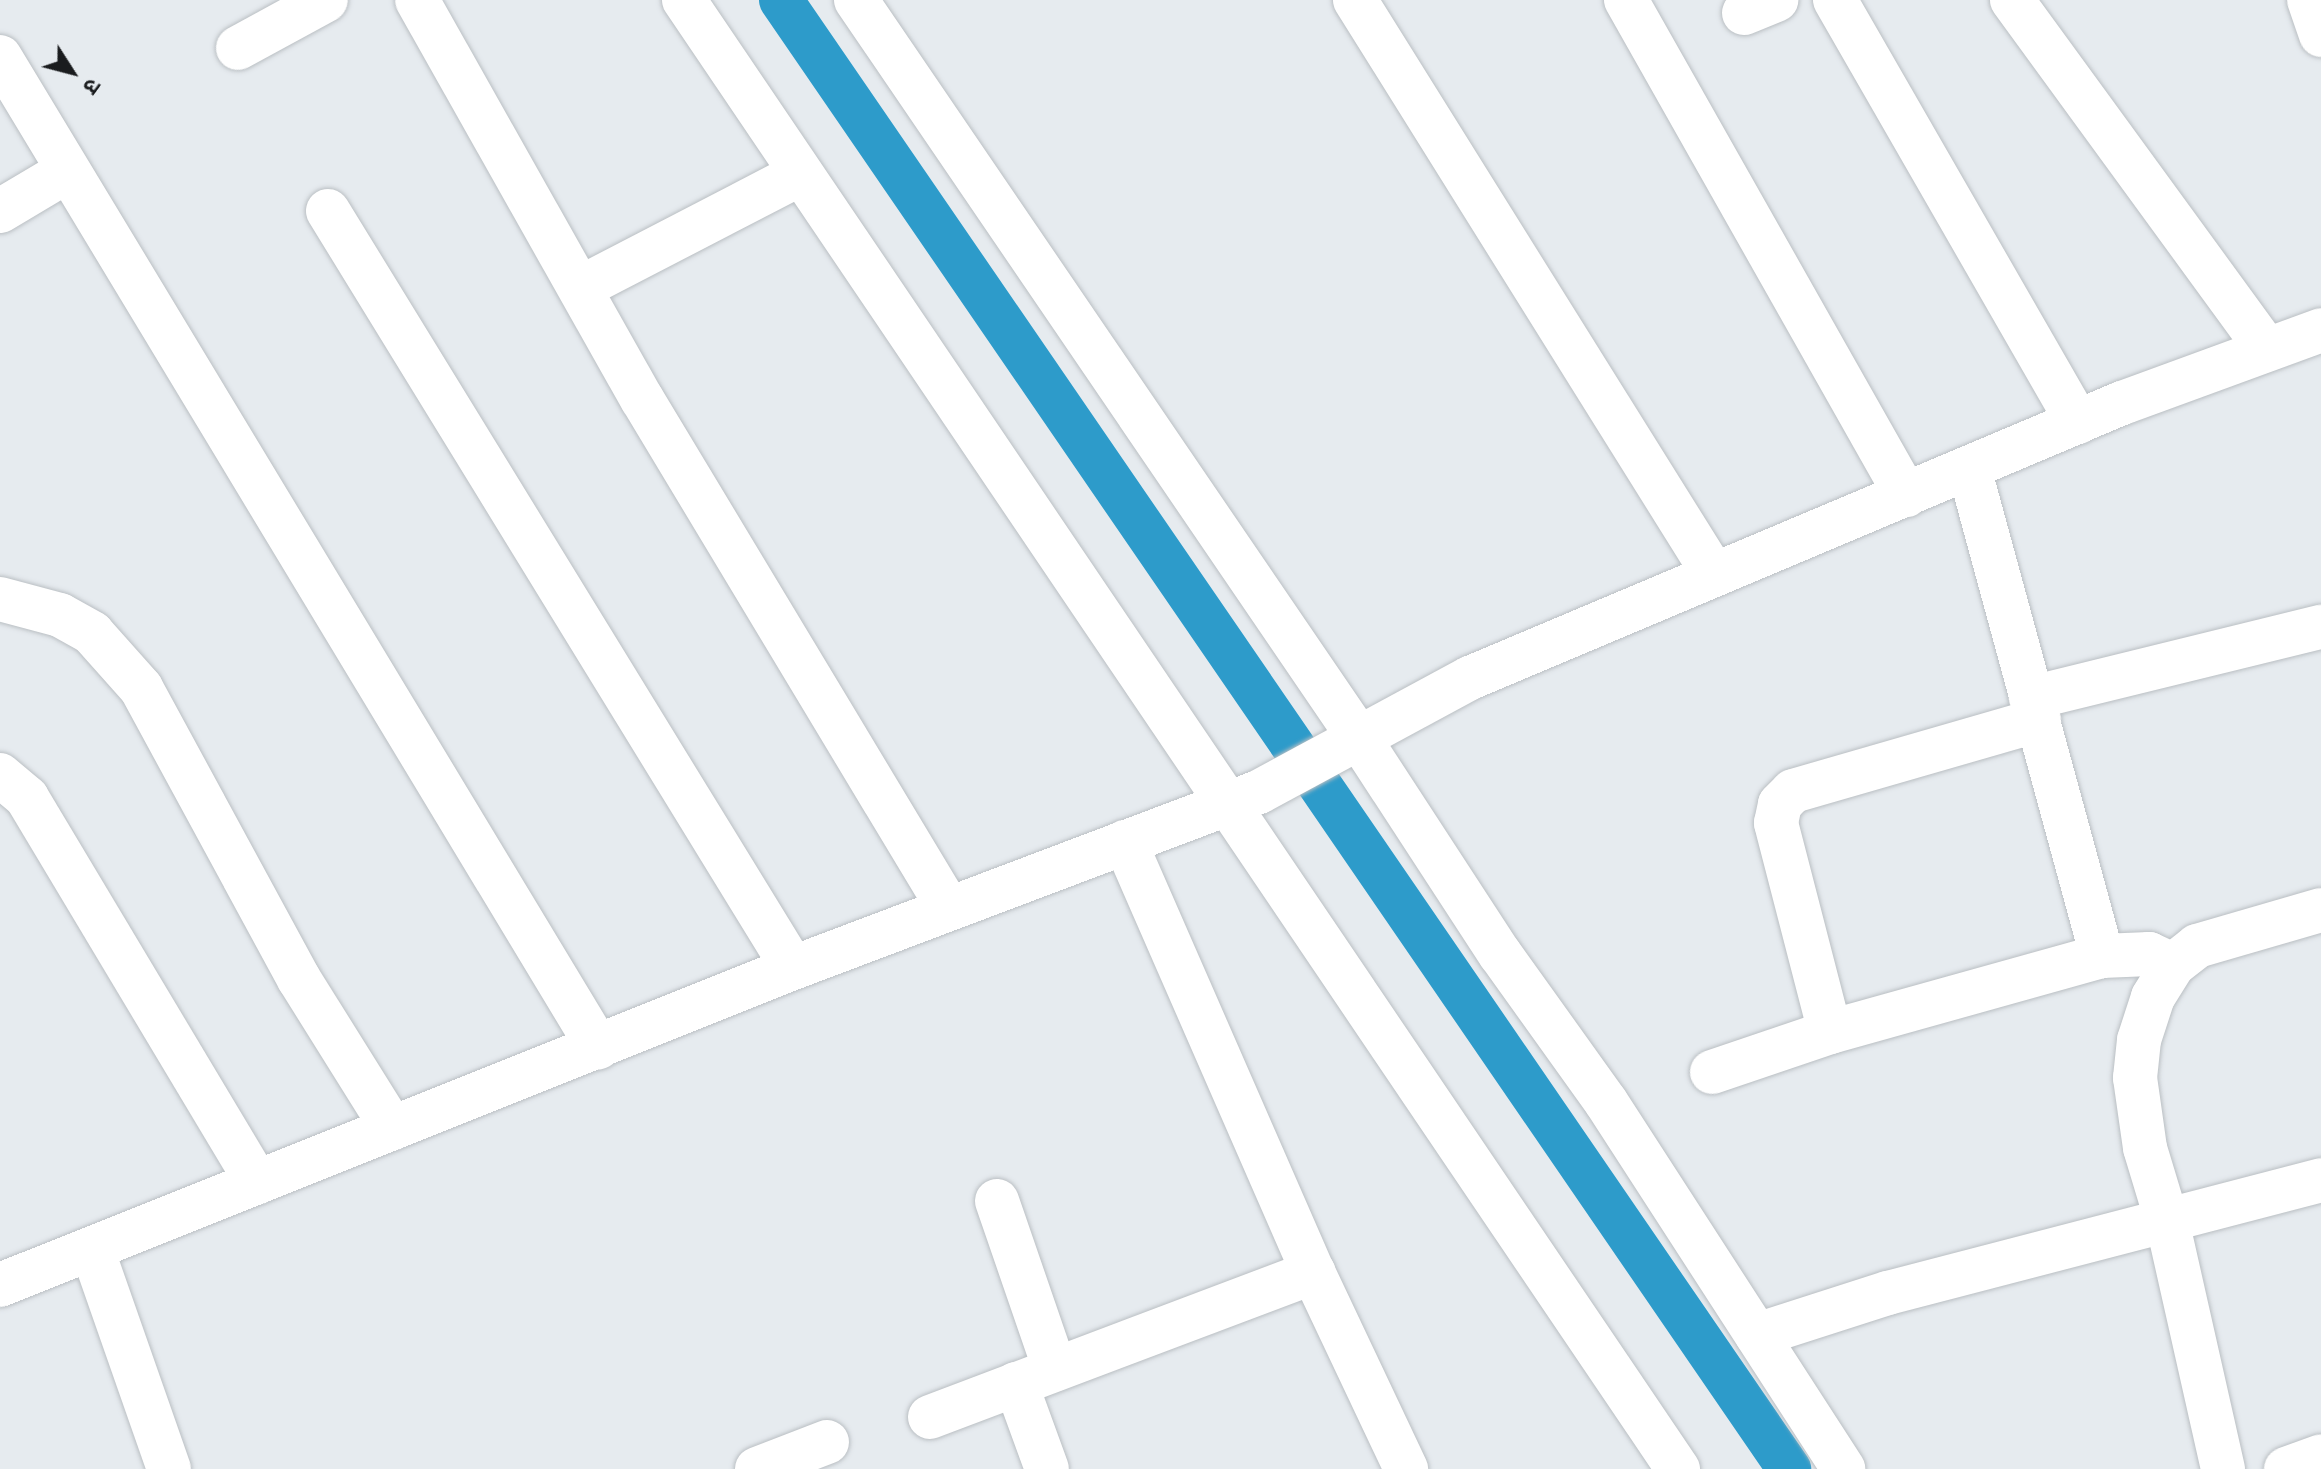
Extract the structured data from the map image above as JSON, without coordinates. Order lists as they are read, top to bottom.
{
  "north": "bottom right"
}
